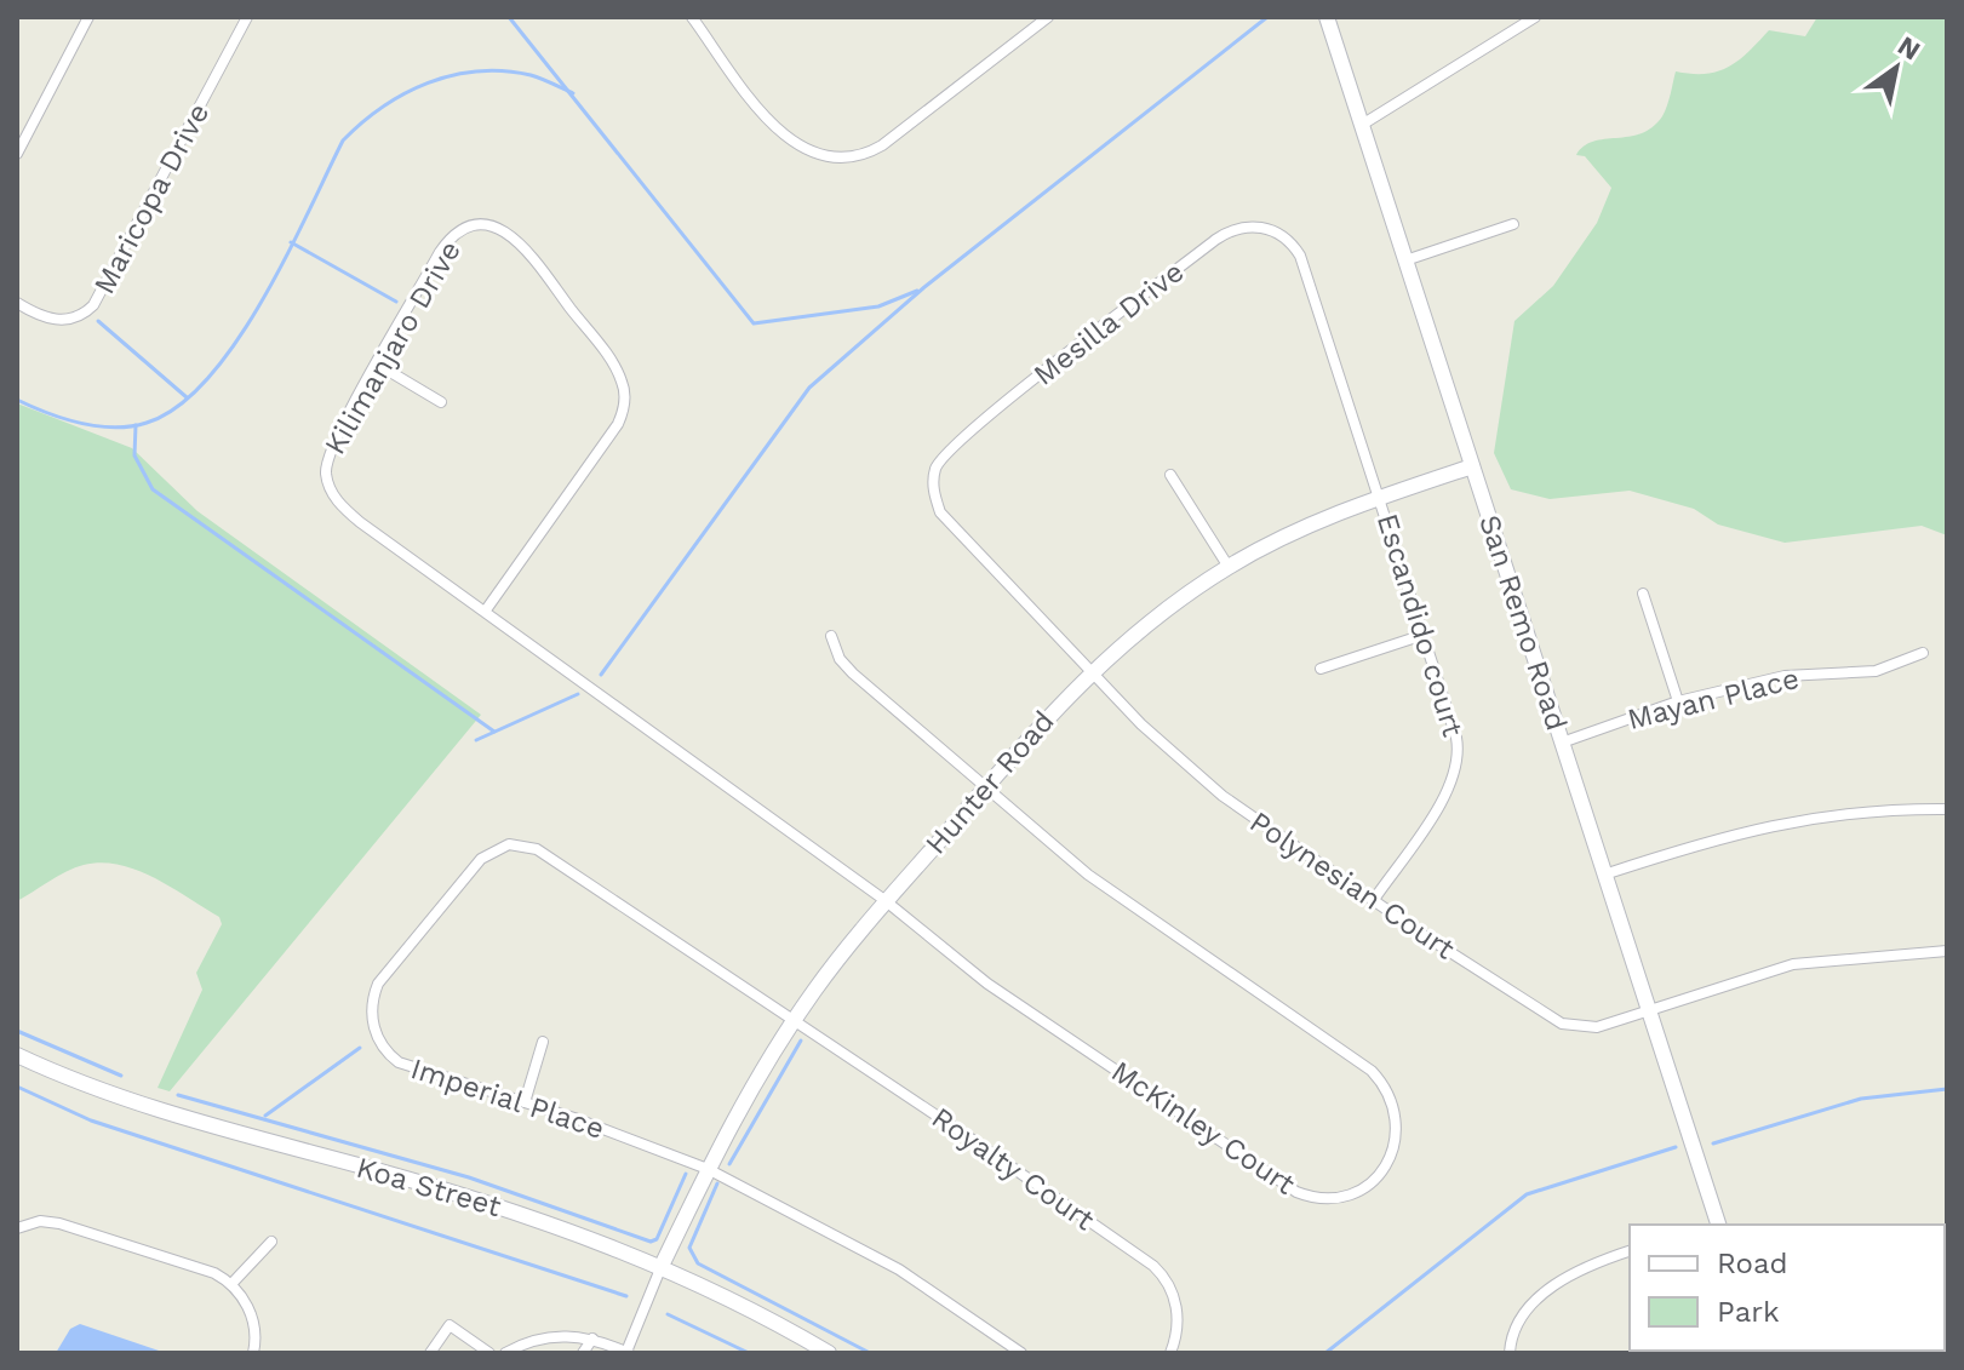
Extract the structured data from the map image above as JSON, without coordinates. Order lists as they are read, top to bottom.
{
  "streets": {
    "street": [
      "Maricopa Drive",
      "Mesilla Drive",
      "Kilimanjaro Drive",
      "San Remo Road",
      "Escandido court",
      "Mayan Place",
      "Hunter Road",
      "Polynesian Court",
      "Imperial Place",
      "McKinley Court",
      "Royalty Court",
      "Koa Street"
    ]
  },
  "crossings": [
    ["Mesilla Drive", "Escandido court"],
    ["Mesilla Drive", "Hunter Road"],
    ["Mesilla Drive", "Polynesian Court"],
    ["Kilimanjaro Drive", "Hunter Road"],
    ["Kilimanjaro Drive", "McKinley Court"],
    ["San Remo Road", "Mayan Place"],
    ["San Remo Road", "Hunter Road"],
    ["San Remo Road", "Polynesian Court"],
    ["Escandido court", "Hunter Road"],
    ["Escandido court", "Polynesian Court"],
    ["Hunter Road", "Polynesian Court"],
    ["Hunter Road", "Imperial Place"],
    ["Hunter Road", "McKinley Court"],
    ["Hunter Road", "Royalty Court"],
    ["Hunter Road", "Koa Street"],
    ["Imperial Place", "Royalty Court"]
  ],
  "legend": ["Road", "Park"],
  "north": "top right"
}
